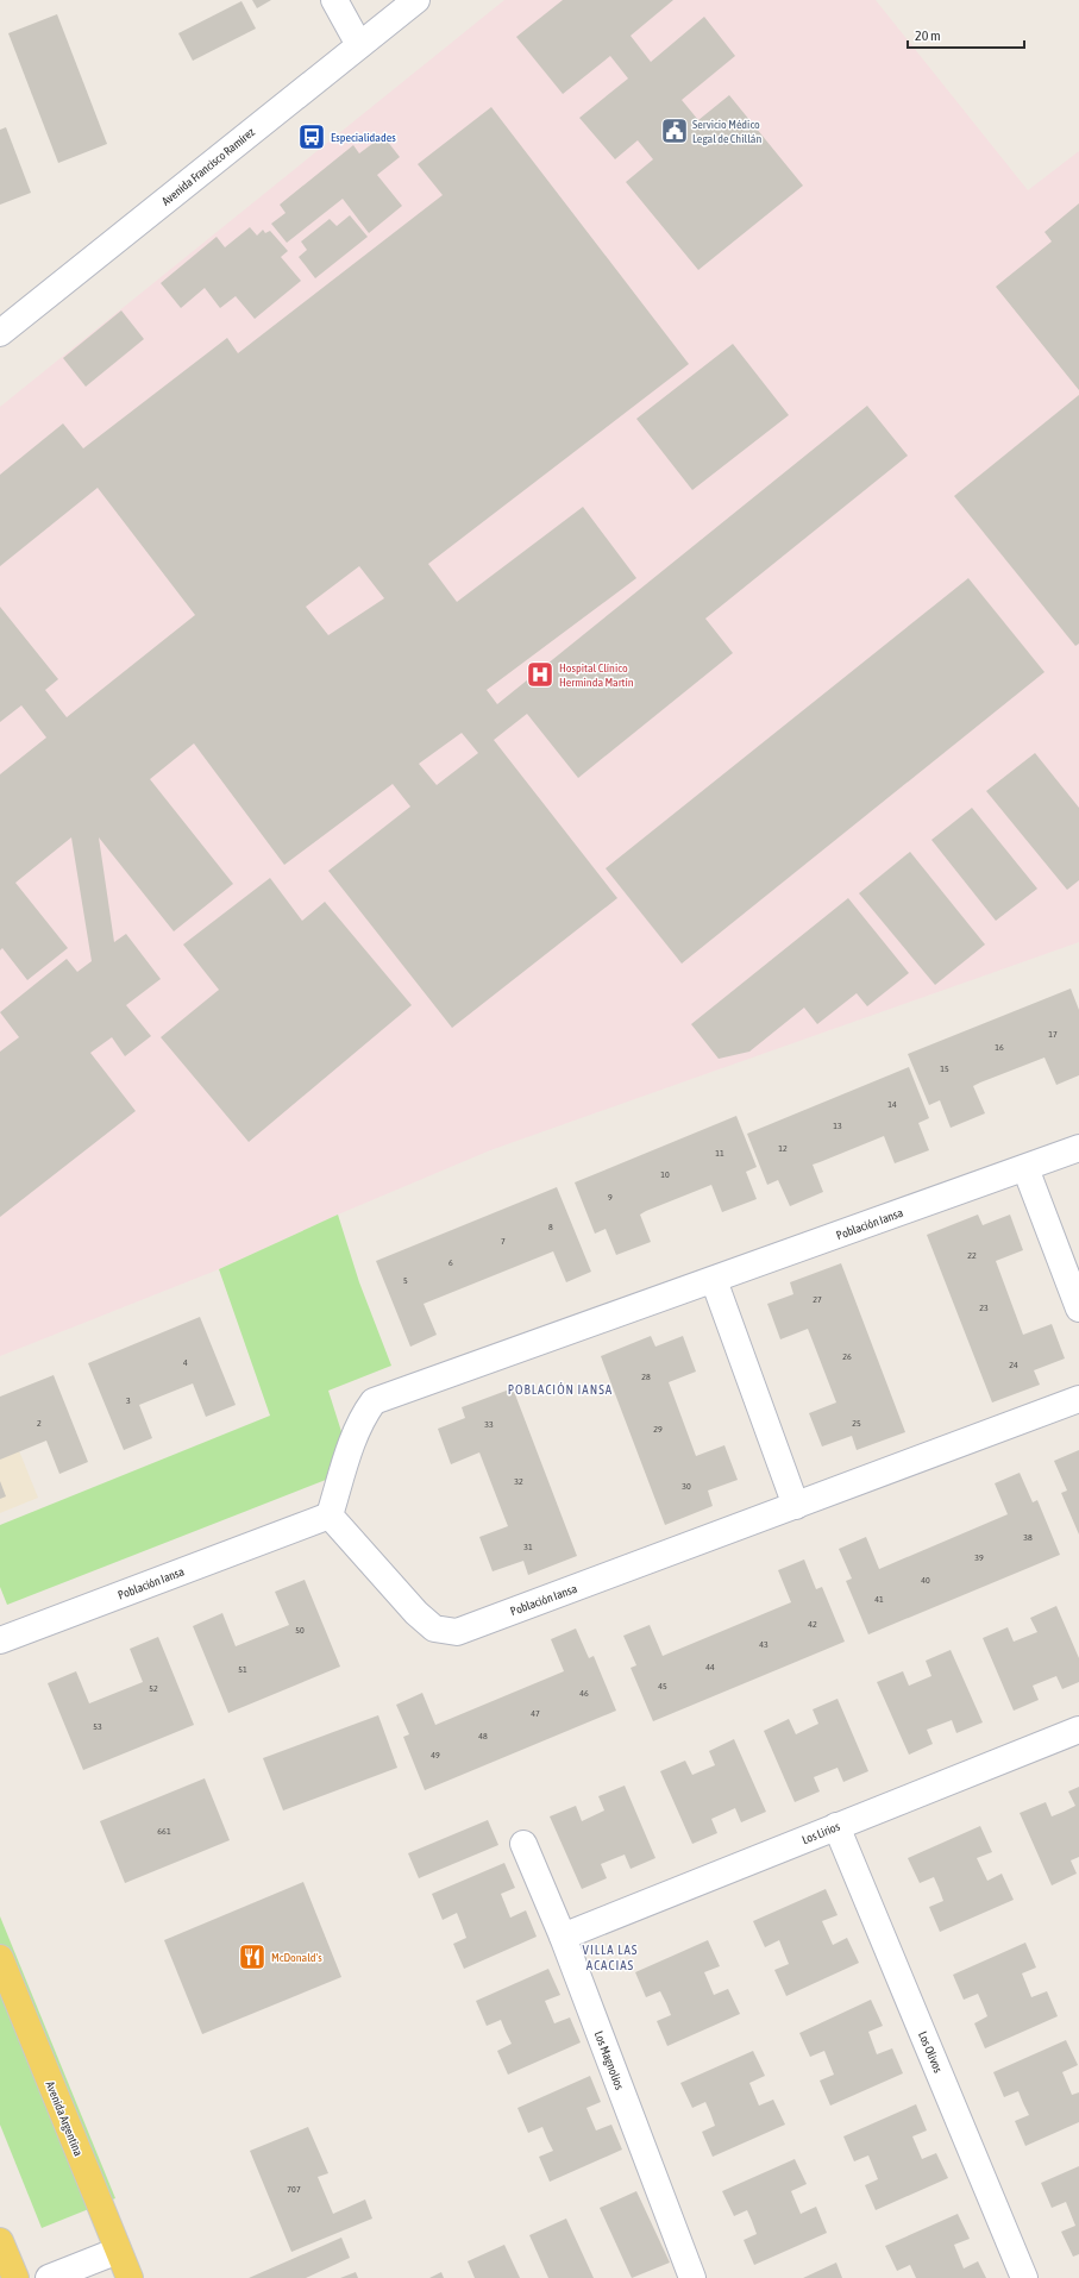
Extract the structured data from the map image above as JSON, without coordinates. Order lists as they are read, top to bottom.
{
  "streets": {
    "main road": ["Avenida Argentina"],
    "street": [
      "Avenida Francisco Ramírez",
      "Población Iansa",
      "Los Lirios",
      "Los Olivos",
      "Los Magnolios"
    ]
  },
  "crossings": [
    ["Los Lirios", "Los Olivos"],
    ["Los Lirios", "Los Magnolios"]
  ],
  "districts": ["POBLACIÓN IANSA", "VILLA LAS ACACIAS"],
  "places": {
    "public building": ["Servicio Médico Legal de Chillán"],
    "bus stop": ["Especialidades"],
    "hospital": ["Hospital Clínico Herminda Martín"],
    "restaurant": ["McDonald's"]
  },
  "house_numbers": [
    "17",
    "16",
    "15",
    "14",
    "13",
    "12",
    "11",
    "10",
    "9",
    "8",
    "7",
    "22",
    "6",
    "5",
    "27",
    "23",
    "26",
    "4",
    "24",
    "28",
    "3",
    "2",
    "25",
    "33",
    "29",
    "32",
    "30",
    "38",
    "31",
    "39",
    "40",
    "41",
    "42",
    "50",
    "43",
    "44",
    "51",
    "45",
    "52",
    "46",
    "47",
    "53",
    "48",
    "49",
    "661",
    "707"
  ],
  "scale_bar": "20 m"
}
